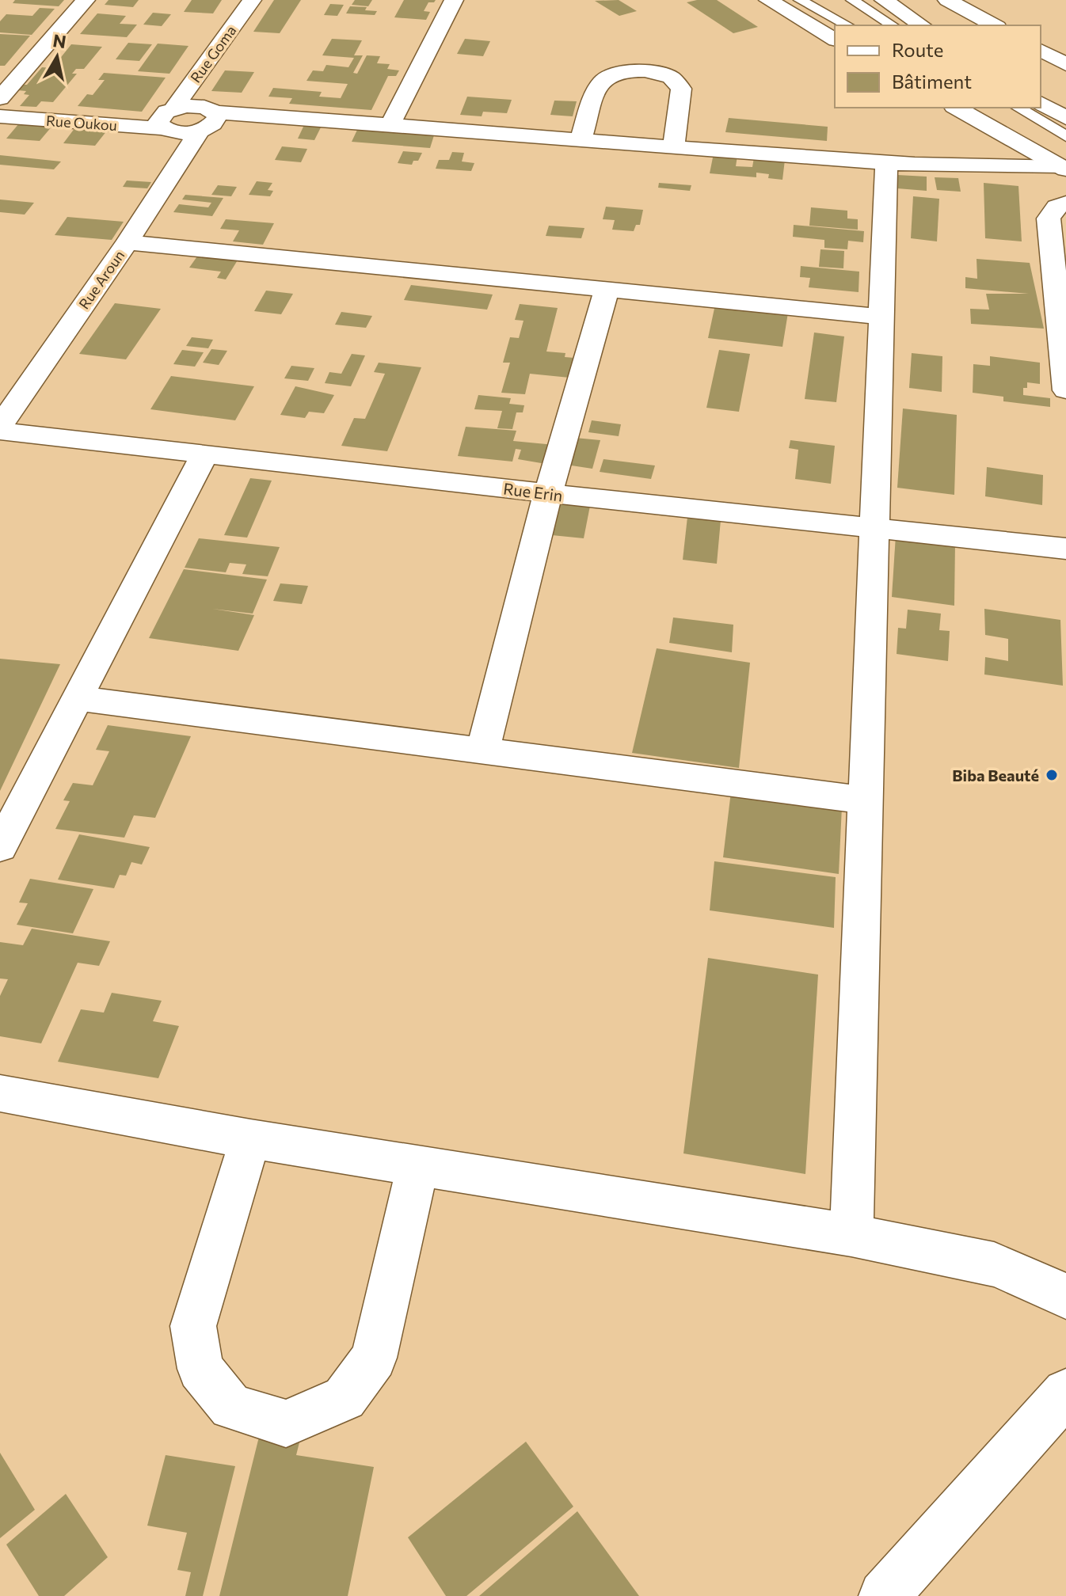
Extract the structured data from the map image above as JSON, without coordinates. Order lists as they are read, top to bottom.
{
  "streets": {
    "street": [
      "Rue Goma",
      "Rue Oukou",
      "Rue Aroun",
      "Rue Erin"
    ]
  },
  "crossings": [
    ["Rue Goma", "Rue Oukou"],
    ["Rue Oukou", "Rue Aroun"]
  ],
  "places": ["Biba Beauté"],
  "legend": ["Route", "Bâtiment"],
  "north": "top"
}
